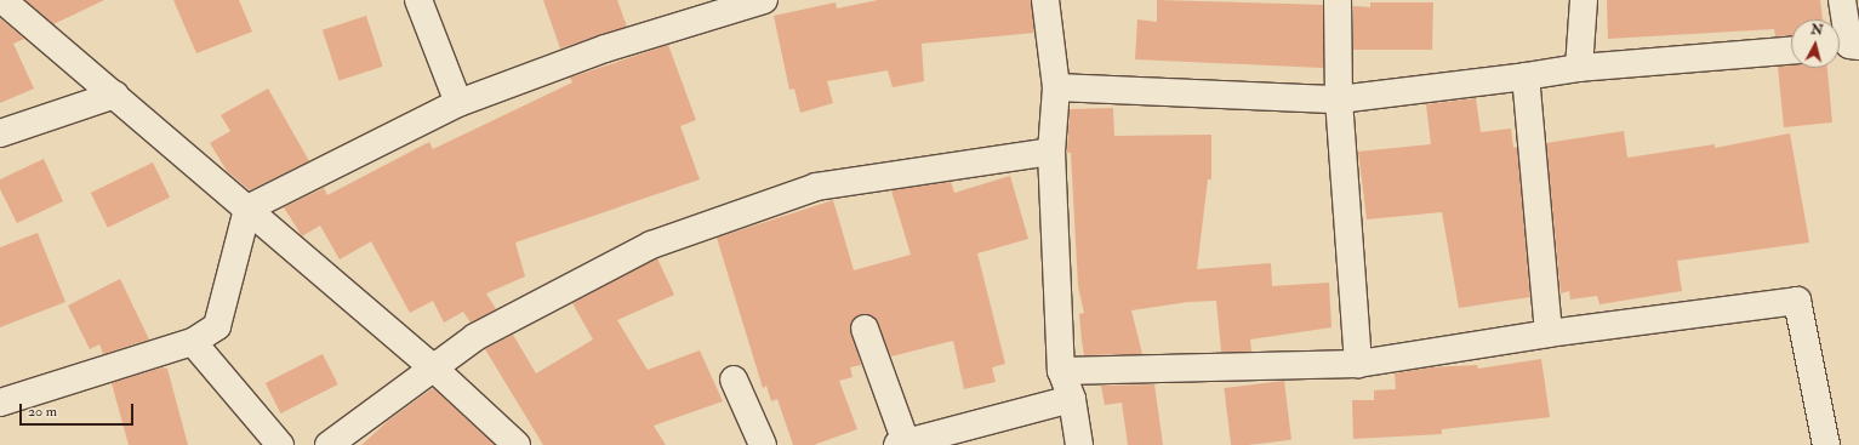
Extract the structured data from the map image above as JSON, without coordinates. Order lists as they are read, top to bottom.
{
  "scale_bar": "20 m",
  "north": "top"
}
